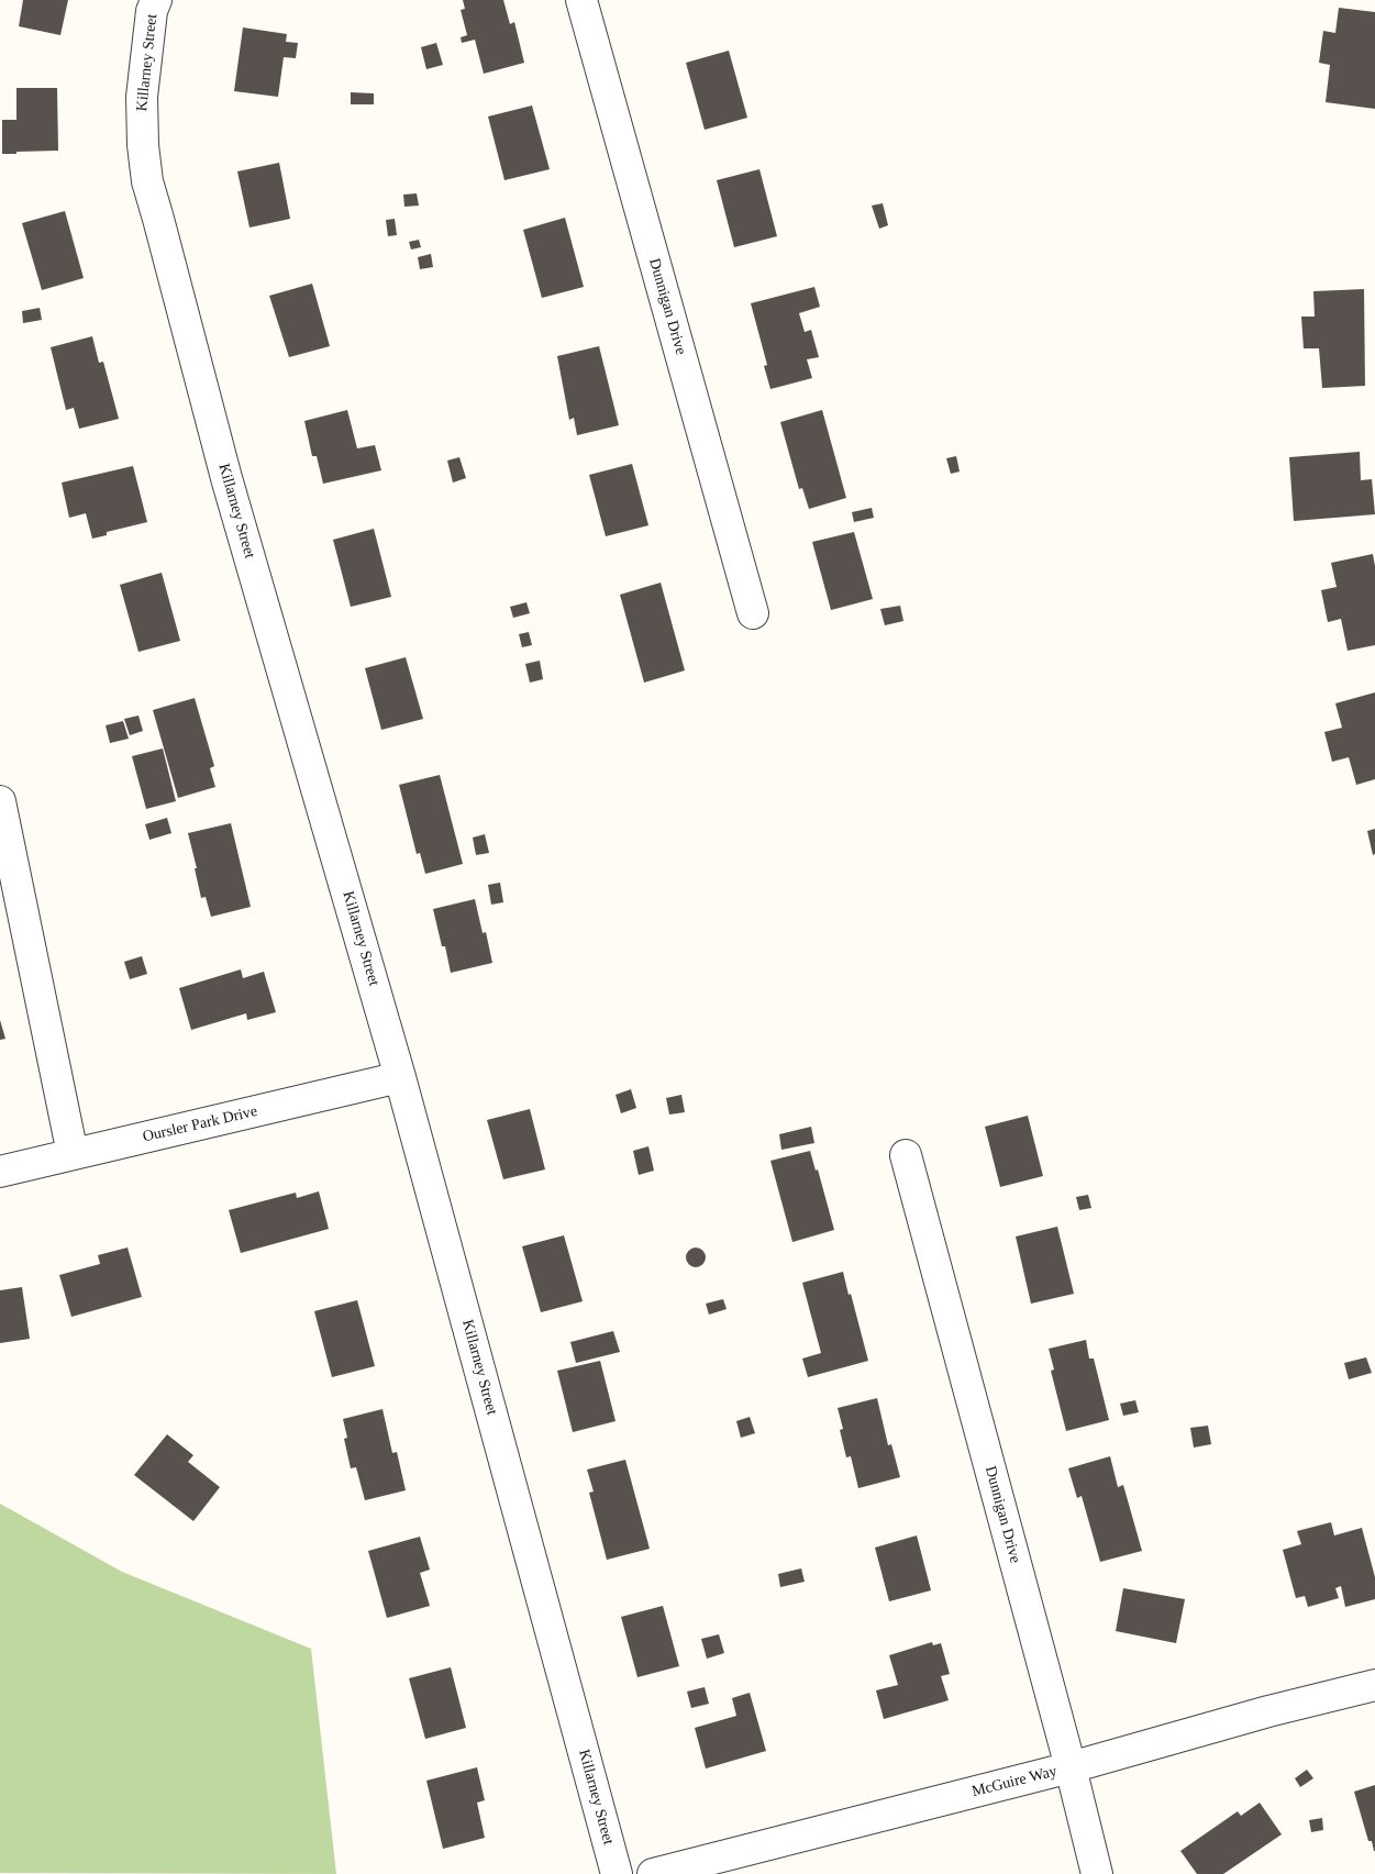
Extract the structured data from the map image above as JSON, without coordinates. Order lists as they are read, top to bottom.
{
  "streets": {
    "street": [
      "Killarney Street",
      "Dunnigan Drive",
      "Oursler Park Drive",
      "McGuire Way"
    ]
  },
  "crossings": [
    ["Killarney Street", "Oursler Park Drive"],
    ["Dunnigan Drive", "McGuire Way"]
  ]
}
